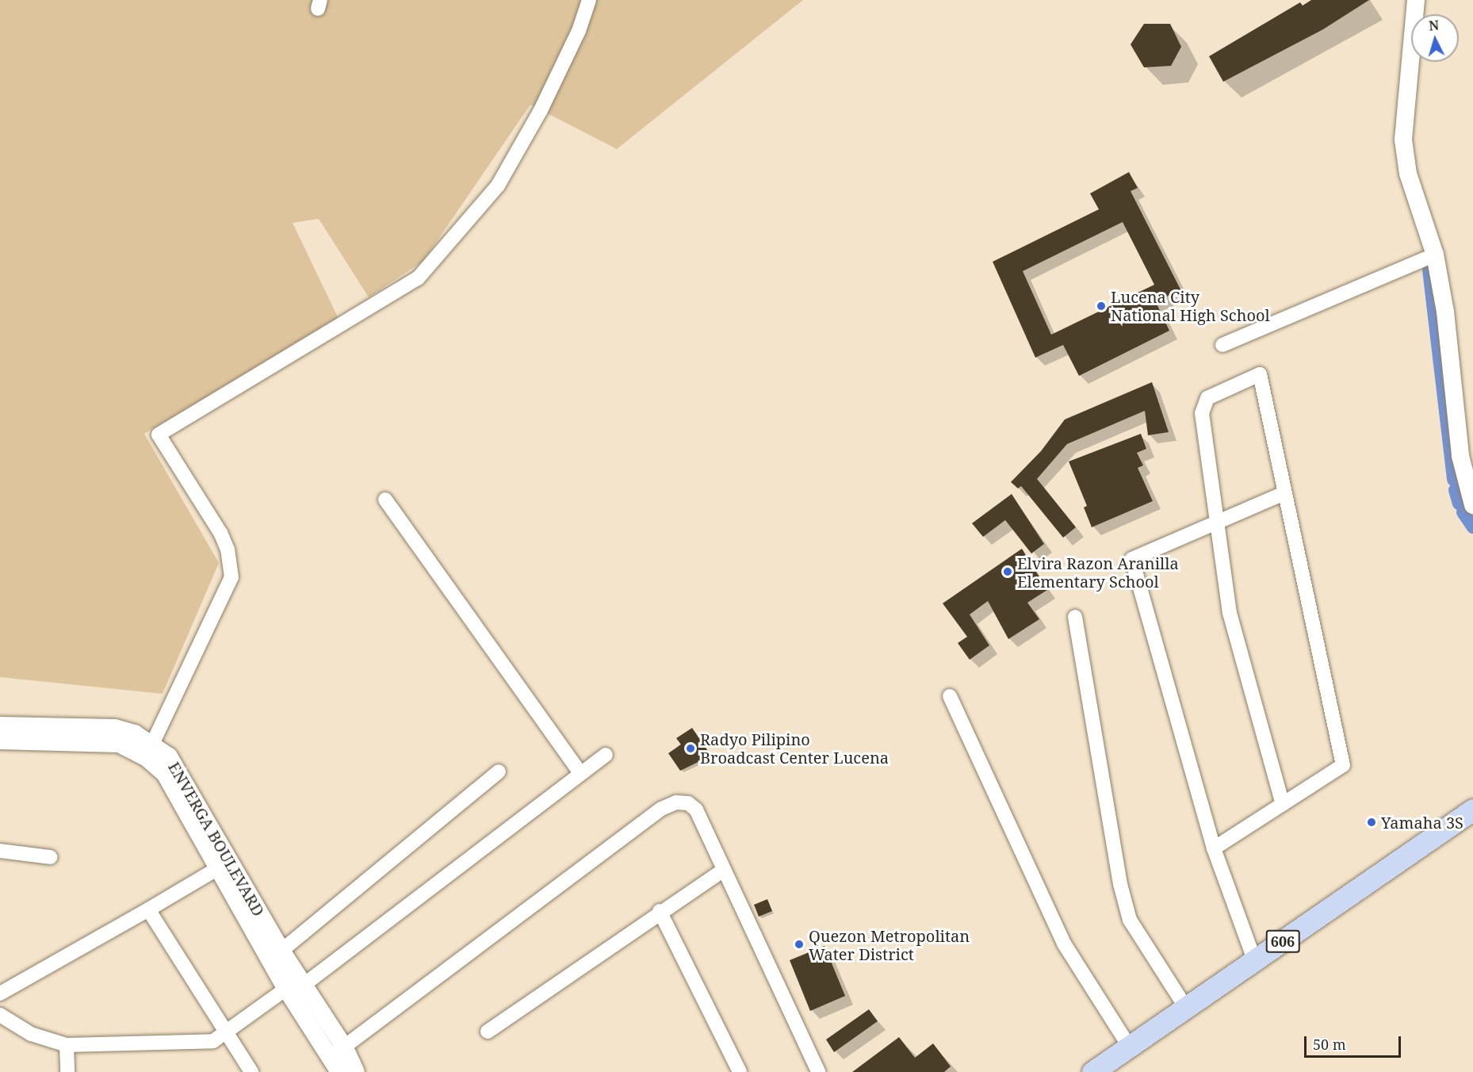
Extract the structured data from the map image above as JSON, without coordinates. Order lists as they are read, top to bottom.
{
  "streets": {
    "main road": ["606"],
    "street": ["ENVERGA BOULEVARD"]
  },
  "places": [
    "Lucena City National High School",
    "Elvira Razon Aranilla Elementary School",
    "Radyo Pilipino Broadcast Center Lucena",
    "Yamaha 3S",
    "Quezon Metropolitan Water District"
  ],
  "scale_bar": "50 m",
  "north": "top"
}
